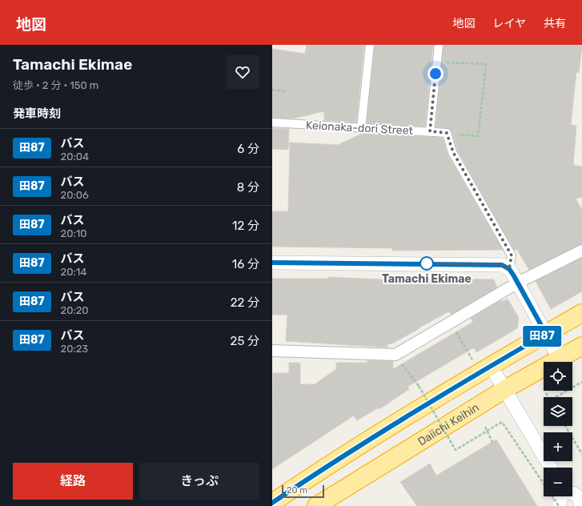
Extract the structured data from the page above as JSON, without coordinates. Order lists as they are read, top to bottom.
{
  "streets": {
    "highway": ["Daiichi Keihin"],
    "street": ["Keionaka-dori Street"]
  },
  "places": ["Tamachi Ekimae"],
  "lines": ["bus line 田87"],
  "scale_bar": "20 m",
  "page": {
    "header": "地図",
    "nav": ["地図", "レイヤ", "共有"],
    "heading": [
      ["Tamachi Ekimae", "徒歩 · 2 分 · 150 m"],
      "発車時刻"
    ],
    "on_map": "田87",
    "list": [
      {
        "mark": "田87",
        "name": "バス",
        "note": "20:04",
        "value": "6 分"
      },
      {
        "mark": "田87",
        "name": "バス",
        "note": "20:06",
        "value": "8 分"
      },
      {
        "mark": "田87",
        "name": "バス",
        "note": "20:10",
        "value": "12 分"
      },
      {
        "mark": "田87",
        "name": "バス",
        "note": "20:14",
        "value": "16 分"
      },
      {
        "mark": "田87",
        "name": "バス",
        "note": "20:20",
        "value": "22 分"
      },
      {
        "mark": "田87",
        "name": "バス",
        "note": "20:23",
        "value": "25 分"
      }
    ],
    "map_buttons": ["+", "−"],
    "buttons": ["経路", "きっぷ"],
    "scale": "20 m"
  }
}
